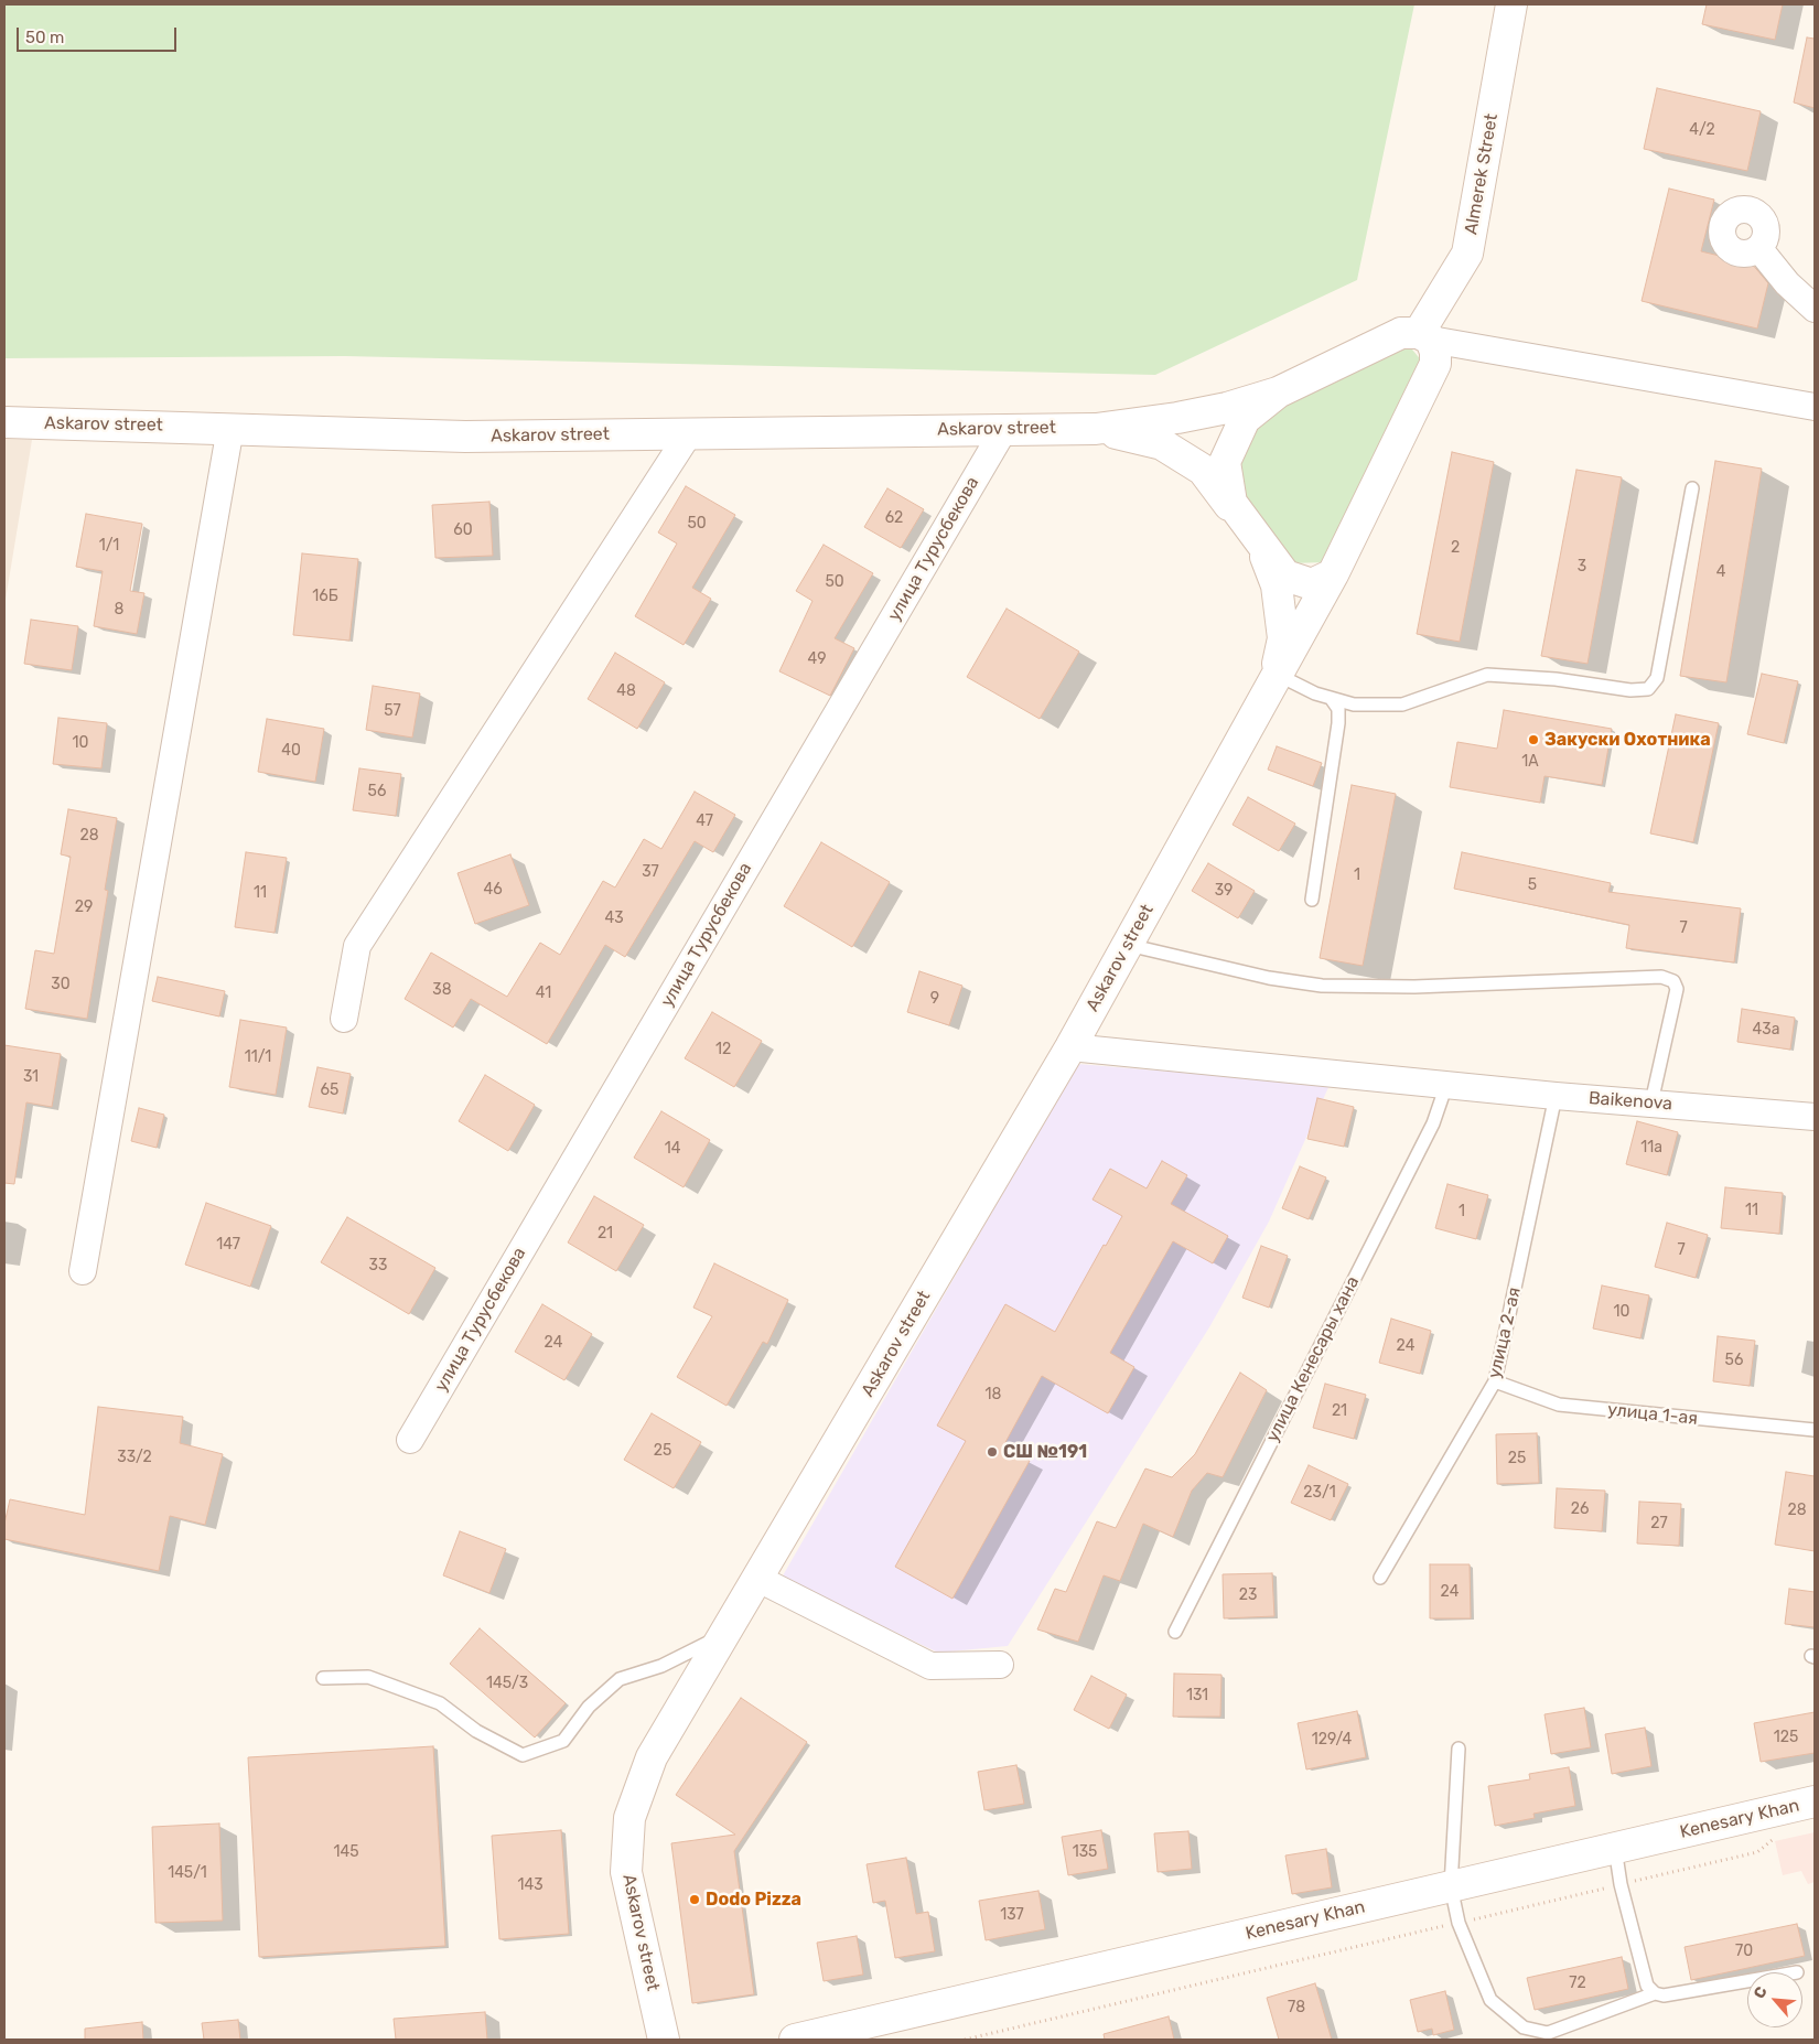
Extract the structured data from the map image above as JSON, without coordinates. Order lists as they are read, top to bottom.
{
  "streets": {
    "street": [
      "Almerek Street",
      "Askarov street",
      "улица Турусбекова",
      "Baikenova",
      "Kenesary Khan"
    ],
    "lane": ["улица 2-ая", "улица Кенесары хана", "улица 1-ая"]
  },
  "crossings": [
    ["Almerek Street", "Askarov street"],
    ["Askarov street", "улица Турусбекова"],
    ["Askarov street", "Baikenova"],
    ["Baikenova", "улица 2-ая"],
    ["Baikenova", "улица Кенесары хана"],
    ["улица 2-ая", "улица 1-ая"]
  ],
  "places": ["Закуски Охотника", "СШ №191", "Dodo Pizza"],
  "house_numbers": [
    "4/2",
    "62",
    "50",
    "60",
    "1/1",
    "2",
    "3",
    "4",
    "50",
    "16Б",
    "8",
    "49",
    "48",
    "57",
    "10",
    "40",
    "1А",
    "56",
    "47",
    "28",
    "37",
    "1",
    "5",
    "46",
    "39",
    "11",
    "29",
    "43",
    "7",
    "30",
    "38",
    "41",
    "9",
    "43а",
    "12",
    "11/1",
    "31",
    "65",
    "11а",
    "14",
    "11",
    "1",
    "21",
    "147",
    "7",
    "33",
    "10",
    "24",
    "24",
    "56",
    "18",
    "21",
    "25",
    "33/2",
    "25",
    "23/1",
    "26",
    "28",
    "27",
    "24",
    "23",
    "145/3",
    "131",
    "125",
    "129/4",
    "145",
    "135",
    "145/1",
    "143",
    "137",
    "70",
    "72",
    "78"
  ],
  "scale_bar": "50 m",
  "north": "top left"
}
